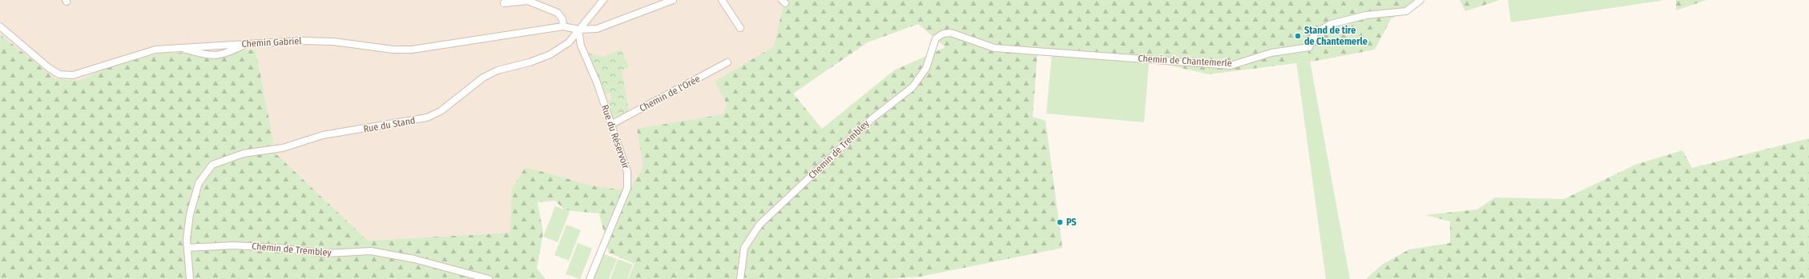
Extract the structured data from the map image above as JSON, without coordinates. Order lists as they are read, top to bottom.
{
  "streets": {
    "street": [
      "Chemin Gabriel",
      "Chemin de Chantemerle",
      "Chemin de l'Orée",
      "Rue du Stand",
      "Rue du Réservoir",
      "Chemin de Trembley"
    ]
  },
  "crossings": [
    ["Chemin Gabriel", "Rue du Stand"],
    ["Chemin Gabriel", "Rue du Réservoir"],
    ["Chemin de Chantemerle", "Chemin de Trembley"],
    ["Chemin de l'Orée", "Rue du Réservoir"],
    ["Rue du Stand", "Rue du Réservoir"],
    ["Rue du Stand", "Chemin de Trembley"]
  ],
  "places": ["Stand de tire de Chantemerle", "PS"]
}
